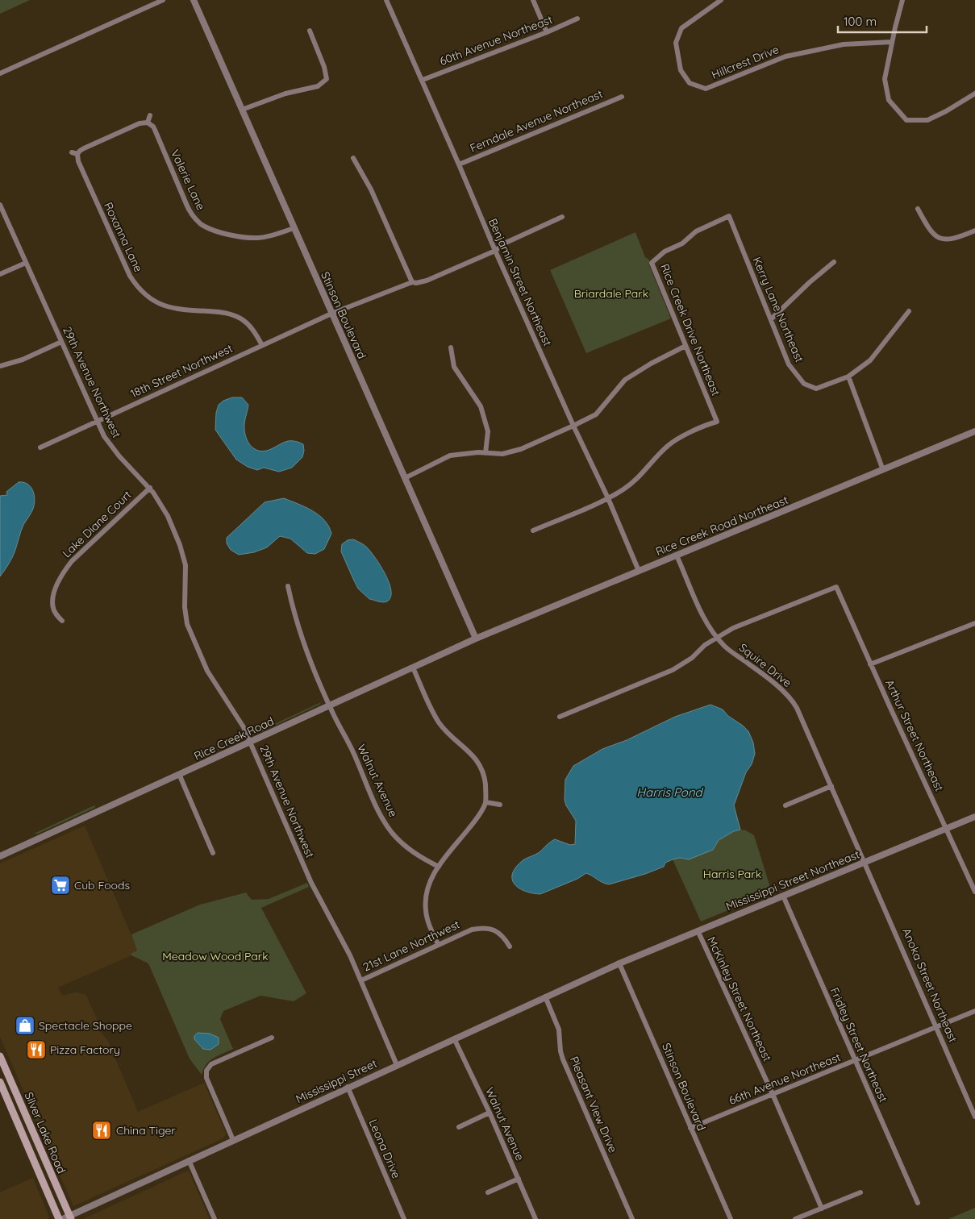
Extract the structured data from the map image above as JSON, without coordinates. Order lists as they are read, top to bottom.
{
  "streets": {
    "main road": ["Silver Lake Road"],
    "street": [
      "60th Avenue Northeast",
      "Hillcrest Drive",
      "Ferndale Avenue Northeast",
      "Valerie Lane",
      "Roxanna Lane",
      "Benjamin Street Northeast",
      "Kerry Lane Northeast",
      "Stinson Boulevard",
      "Rice Creek Drive Northeast",
      "18th Street Northwest",
      "29th Avenue Northwest",
      "Lake Diane Court",
      "Rice Creek Road Northeast",
      "Squire Drive",
      "Arthur Street Northeast",
      "Rice Creek Road",
      "Walnut Avenue",
      "Mississippi Street Northeast",
      "21st Lane Northwest",
      "Anoka Street Northeast",
      "McKinley Street Northeast",
      "Fridley Street Northeast",
      "66th Avenue Northeast",
      "Mississippi Street",
      "Pleasant View Drive",
      "Leona Drive"
    ]
  },
  "crossings": [
    ["60th Avenue Northeast", "Benjamin Street Northeast"],
    ["Ferndale Avenue Northeast", "Benjamin Street Northeast"],
    ["Valerie Lane", "Roxanna Lane"],
    ["Valerie Lane", "Stinson Boulevard"],
    ["Roxanna Lane", "18th Street Northwest"],
    ["Benjamin Street Northeast", "Rice Creek Drive Northeast"],
    ["Benjamin Street Northeast", "18th Street Northwest"],
    ["Benjamin Street Northeast", "Rice Creek Road Northeast"],
    ["Kerry Lane Northeast", "Rice Creek Drive Northeast"],
    ["Stinson Boulevard", "18th Street Northwest"],
    ["Stinson Boulevard", "Rice Creek Road Northeast"],
    ["Stinson Boulevard", "Rice Creek Road"],
    ["Stinson Boulevard", "Mississippi Street Northeast"],
    ["Stinson Boulevard", "66th Avenue Northeast"],
    ["Stinson Boulevard", "Mississippi Street"],
    ["18th Street Northwest", "29th Avenue Northwest"],
    ["29th Avenue Northwest", "Lake Diane Court"],
    ["29th Avenue Northwest", "Rice Creek Road"],
    ["29th Avenue Northwest", "21st Lane Northwest"],
    ["29th Avenue Northwest", "Mississippi Street"],
    ["Rice Creek Road Northeast", "Squire Drive"],
    ["Rice Creek Road Northeast", "Rice Creek Road"],
    ["Squire Drive", "Arthur Street Northeast"],
    ["Squire Drive", "Mississippi Street Northeast"],
    ["Squire Drive", "Anoka Street Northeast"],
    ["Arthur Street Northeast", "Mississippi Street Northeast"],
    ["Rice Creek Road", "Walnut Avenue"],
    ["Walnut Avenue", "Mississippi Street"],
    ["Mississippi Street Northeast", "Anoka Street Northeast"],
    ["Mississippi Street Northeast", "McKinley Street Northeast"],
    ["Mississippi Street Northeast", "Fridley Street Northeast"],
    ["Mississippi Street Northeast", "Mississippi Street"],
    ["Anoka Street Northeast", "66th Avenue Northeast"],
    ["McKinley Street Northeast", "66th Avenue Northeast"],
    ["Fridley Street Northeast", "66th Avenue Northeast"],
    ["Mississippi Street", "Pleasant View Drive"],
    ["Mississippi Street", "Silver Lake Road"],
    ["Mississippi Street", "Leona Drive"]
  ],
  "water": ["Harris Pond"],
  "parks": ["Briardale Park", "Harris Park", "Meadow Wood Park"],
  "places": {
    "supermarket": ["Cub Foods"],
    "shop": ["Spectacle Shoppe"],
    "restaurant": ["Pizza Factory", "China Tiger"]
  },
  "scale_bar": "100 m"
}
